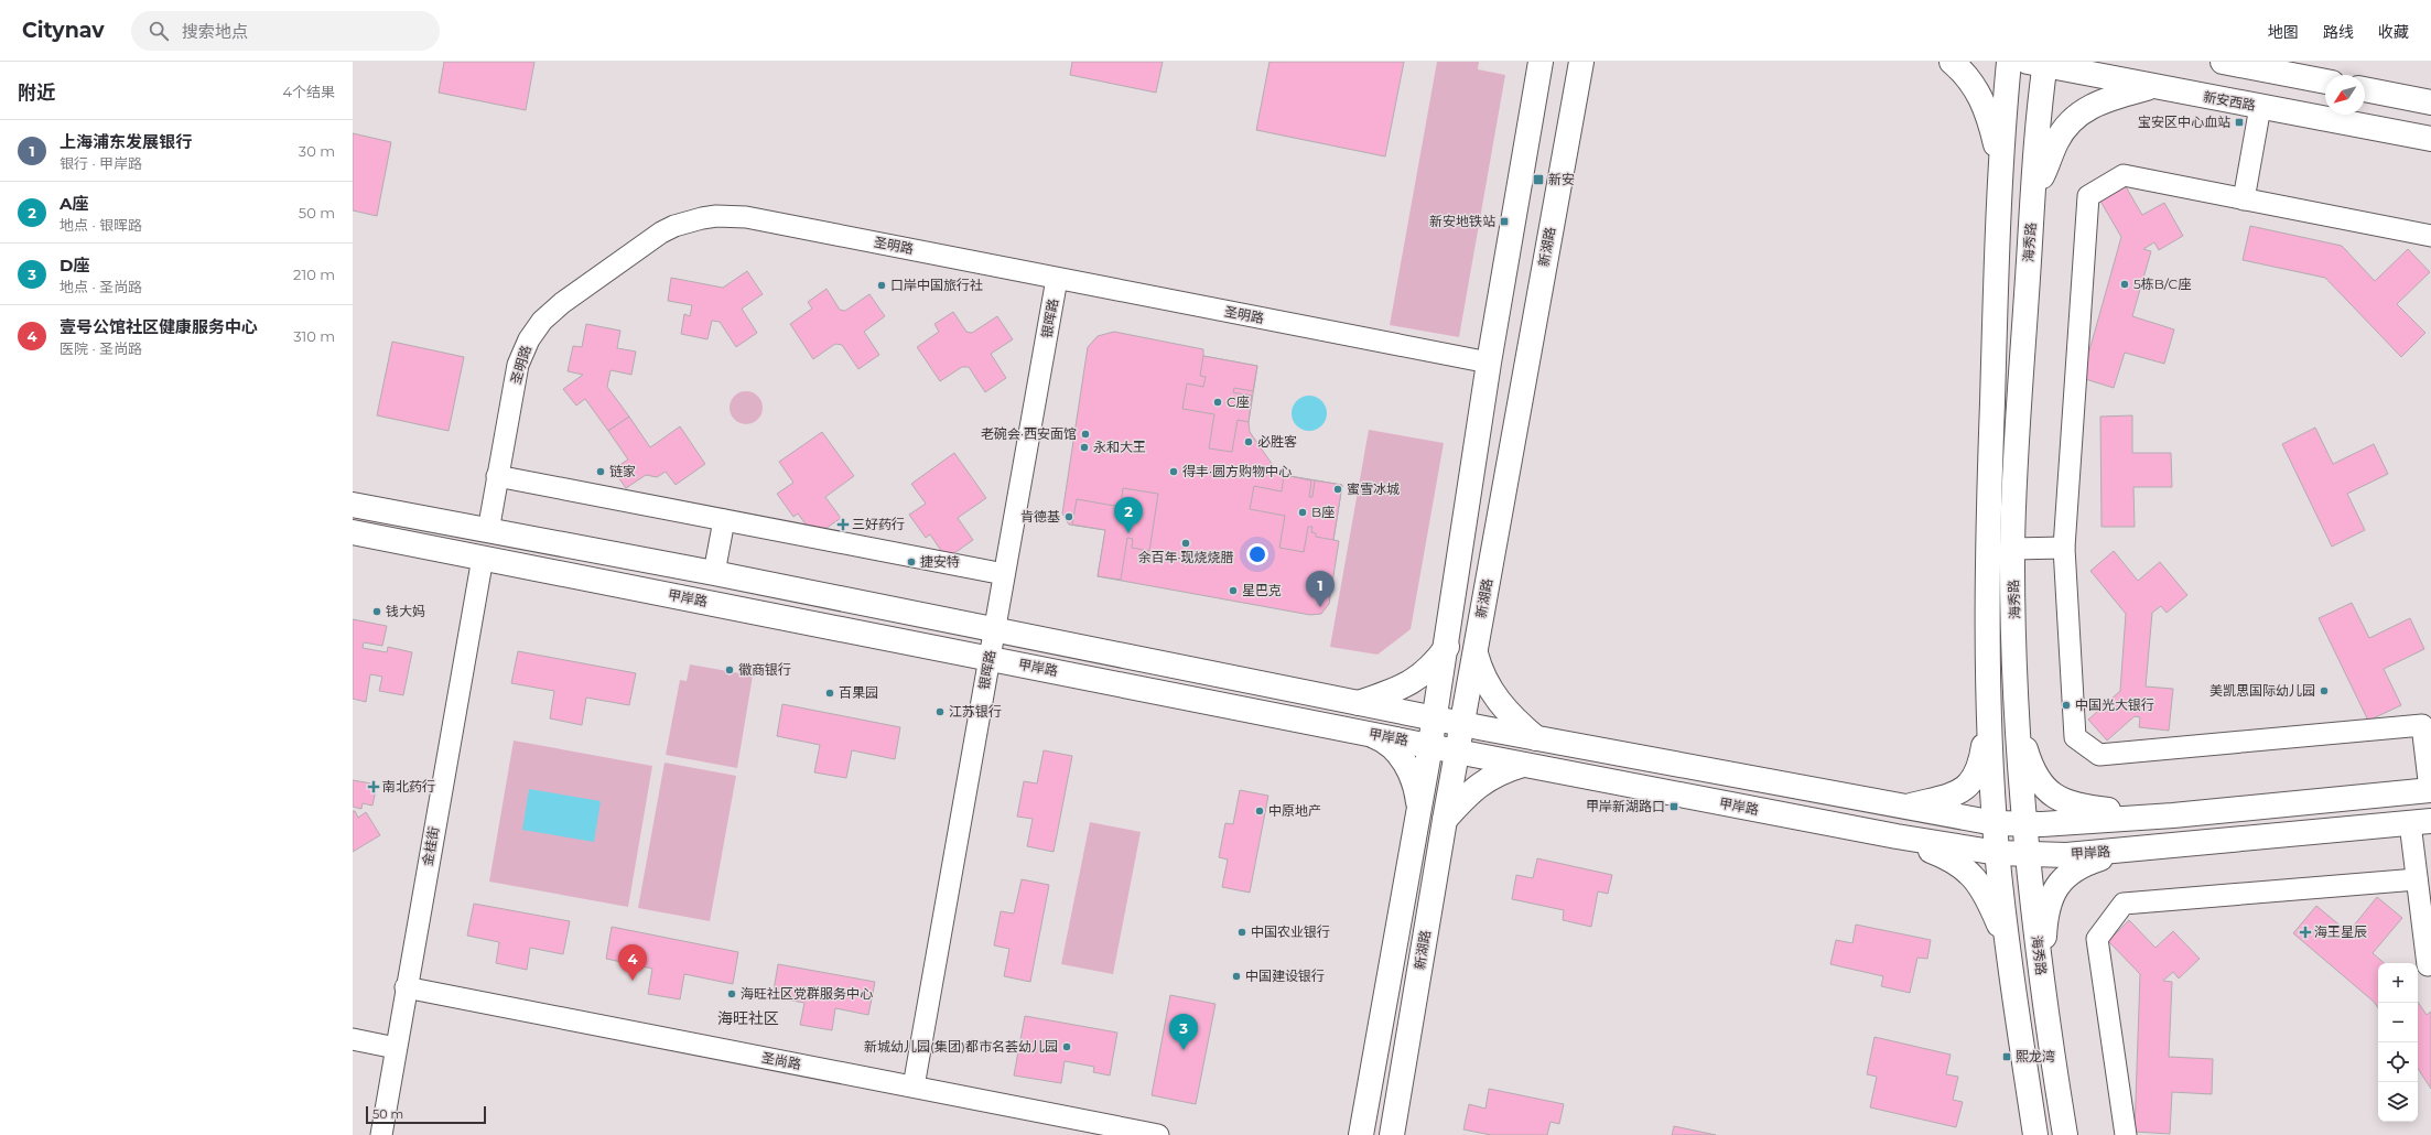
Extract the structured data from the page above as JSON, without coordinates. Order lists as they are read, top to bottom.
{
  "streets": {
    "main road": [
      "新安西路",
      "海秀路",
      "新湖路",
      "甲岸路"
    ],
    "street": [
      "圣明路",
      "银晖路",
      "金桂街",
      "圣尚路"
    ]
  },
  "crossings": [
    ["新安西路", "海秀路"],
    ["海秀路", "甲岸路"],
    ["圣明路", "新湖路"],
    ["圣明路", "银晖路"],
    ["圣明路", "甲岸路"],
    ["新湖路", "甲岸路"],
    ["银晖路", "甲岸路"],
    ["银晖路", "圣尚路"],
    ["甲岸路", "金桂街"],
    ["金桂街", "圣尚路"]
  ],
  "districts": ["海旺社区"],
  "places": {
    "transit": [
      "宝安区中心血站",
      "新安",
      "新安地铁站",
      "甲岸新湖路口",
      "熙龙湾"
    ],
    "other": [
      "5栋B/C座",
      "口岸中国旅行社",
      "C座",
      "老碗会·西安面馆",
      "必胜客",
      "永和大王",
      "链家",
      "得丰·圆方购物中心",
      "蜜雪冰城",
      "B座",
      "肯德基",
      "余百年·现烧烧腊",
      "捷安特",
      "星巴克",
      "钱大妈",
      "徽商银行",
      "美凯思国际幼儿园",
      "百果园",
      "中国光大银行",
      "江苏银行",
      "中原地产",
      "中国农业银行",
      "中国建设银行",
      "海旺社区党群服务中心",
      "新城幼儿园(集团)都市名荟幼儿园"
    ],
    "health": ["三好药行", "南北药行", "海王星辰"]
  },
  "scale_bar": "50 m",
  "north": "bottom left",
  "page": {
    "header": "Citynav",
    "search": "搜索地点",
    "nav": ["地图", "路线", "收藏"],
    "heading": ["附近", "4个结果"],
    "list": [
      {
        "mark": "1",
        "name": "上海浦东发展银行",
        "note": "银行 · 甲岸路",
        "value": "30 m"
      },
      {
        "mark": "2",
        "name": "A座",
        "note": "地点 · 银晖路",
        "value": "50 m"
      },
      {
        "mark": "3",
        "name": "D座",
        "note": "地点 · 圣尚路",
        "value": "210 m"
      },
      {
        "mark": "4",
        "name": "壹号公馆社区健康服务中心",
        "note": "医院 · 圣尚路",
        "value": "310 m"
      }
    ],
    "pins": [
      "2",
      "1",
      "4",
      "3"
    ],
    "map_buttons": ["+", "−"],
    "scale": "50 m"
  }
}
